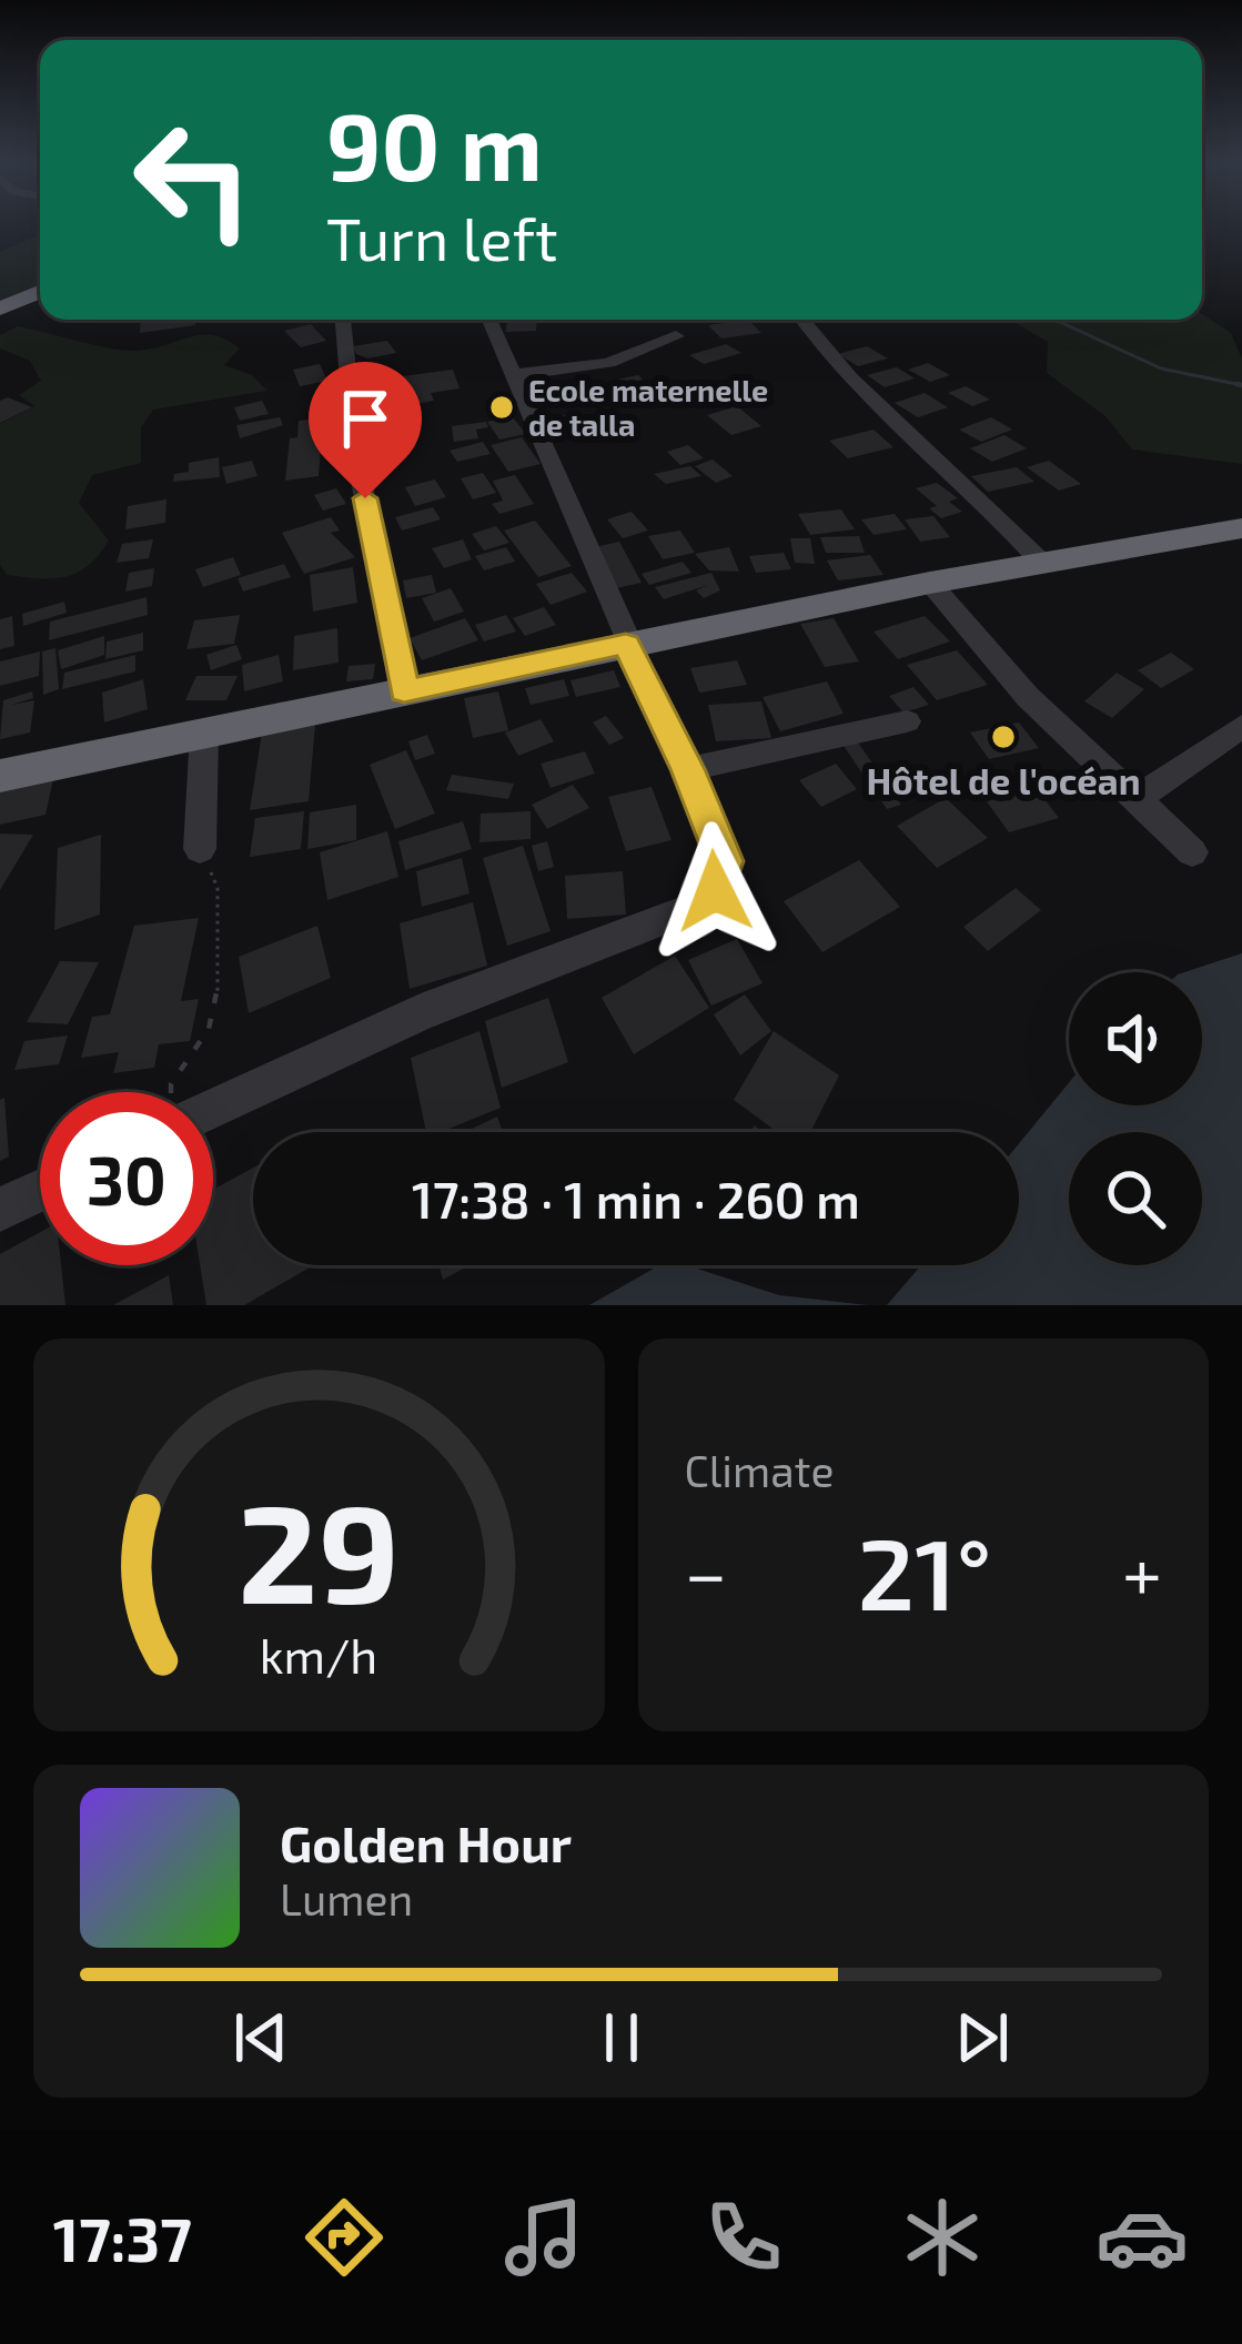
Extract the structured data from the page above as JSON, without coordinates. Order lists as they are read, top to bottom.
{
  "places": ["Ecole maternelle de talla", "Hôtel de l'océan"],
  "page": {
    "turn": ["90 m", "Turn left"],
    "limit": "30",
    "trip": "17:38 · 1 min · 260 m",
    "tile": "Climate",
    "heat": ["−", "21°", "+"],
    "song": ["Golden Hour", "Lumen"],
    "tabs": "17:37",
    "gauge": ["29", "km/h"]
  }
}
